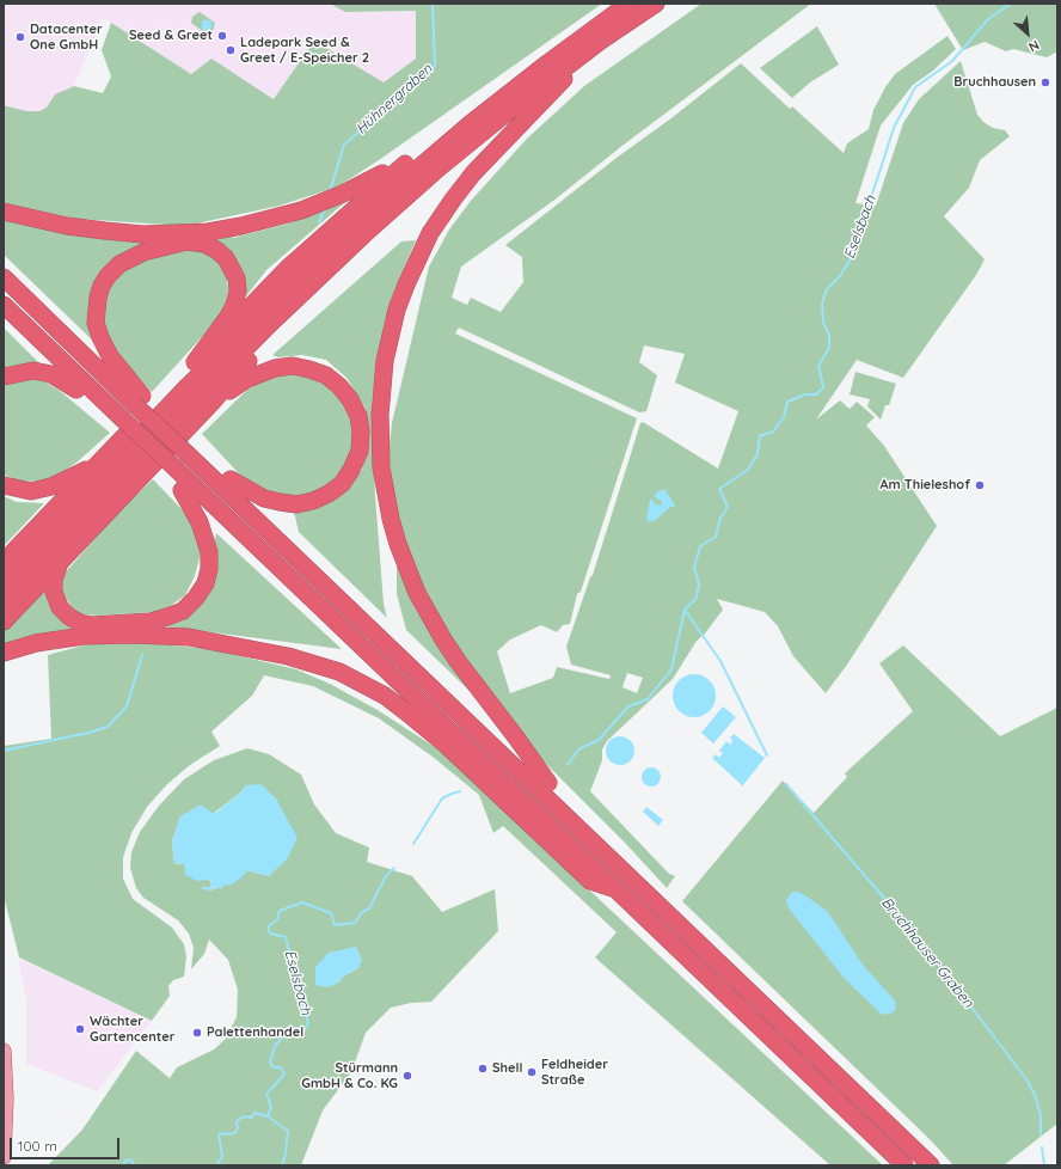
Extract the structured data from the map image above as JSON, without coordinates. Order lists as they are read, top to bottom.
{
  "water": ["Hühnergraben", "Eselsbach", "Bruchhauser Graben"],
  "places": [
    "Seed & Greet",
    "Datacenter One GmbH",
    "Ladepark Seed & Greet / E-Speicher 2",
    "Bruchhausen",
    "Am Thieleshof",
    "Wächter Gartencenter",
    "Palettenhandel",
    "Shell",
    "Feldheider Straße",
    "Stürmann GmbH & Co. KG"
  ],
  "scale_bar": "100 m",
  "north": "bottom right"
}
